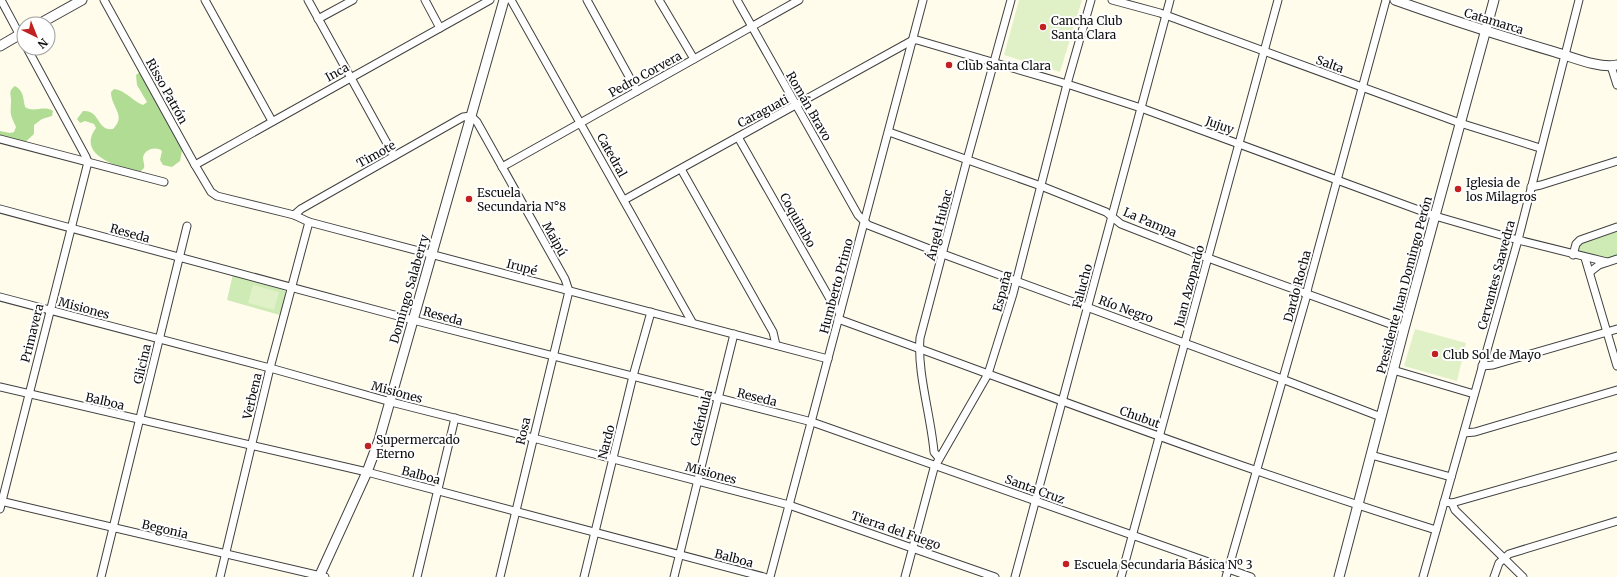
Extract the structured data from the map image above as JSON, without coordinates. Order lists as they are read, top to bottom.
{
  "streets": {
    "street": [
      "Catamarca",
      "Salta",
      "Inca",
      "Pedro Corvera",
      "Risso Patrón",
      "Román Bravo",
      "Caraguati",
      "Jujuy",
      "Timote",
      "Catedral",
      "Coquimbo",
      "La Pampa",
      "Ángel Hubac",
      "Reseda",
      "Maipú",
      "Irupé",
      "Cervantes Saavedra",
      "Presidente Juan Domingo Perón",
      "Humberto Primo",
      "Falucho",
      "Juan Azopardo",
      "Dardo Rocha",
      "Domingo Salaberry",
      "España",
      "Misiones",
      "Río Negro",
      "Primavera",
      "Glicina",
      "Verbena",
      "Balboa",
      "Chubut",
      "Caléndula",
      "Rosa",
      "Nardo",
      "Santa Cruz",
      "Begonia",
      "Tierra del Fuego"
    ]
  },
  "crossings": [
    ["Catamarca", "Cervantes Saavedra"],
    ["Catamarca", "Presidente Juan Domingo Perón"],
    ["Salta", "Cervantes Saavedra"],
    ["Salta", "Presidente Juan Domingo Perón"],
    ["Salta", "Falucho"],
    ["Salta", "Juan Azopardo"],
    ["Salta", "Dardo Rocha"],
    ["Inca", "Risso Patrón"],
    ["Pedro Corvera", "Román Bravo"],
    ["Pedro Corvera", "Catedral"],
    ["Pedro Corvera", "Maipú"],
    ["Risso Patrón", "Irupé"],
    ["Román Bravo", "Caraguati"],
    ["Román Bravo", "Humberto Primo"],
    ["Román Bravo", "Río Negro"],
    ["Caraguati", "Jujuy"],
    ["Caraguati", "Catedral"],
    ["Caraguati", "Coquimbo"],
    ["Caraguati", "Humberto Primo"],
    ["Jujuy", "Ángel Hubac"],
    ["Jujuy", "Cervantes Saavedra"],
    ["Jujuy", "Presidente Juan Domingo Perón"],
    ["Jujuy", "Humberto Primo"],
    ["Jujuy", "Falucho"],
    ["Jujuy", "Juan Azopardo"],
    ["Jujuy", "Dardo Rocha"],
    ["Jujuy", "España"],
    ["Timote", "Maipú"],
    ["Timote", "Irupé"],
    ["Timote", "Domingo Salaberry"],
    ["Catedral", "Irupé"],
    ["Coquimbo", "Humberto Primo"],
    ["Coquimbo", "Chubut"],
    ["La Pampa", "Ángel Hubac"],
    ["La Pampa", "Presidente Juan Domingo Perón"],
    ["La Pampa", "Humberto Primo"],
    ["La Pampa", "Falucho"],
    ["La Pampa", "Juan Azopardo"],
    ["La Pampa", "Dardo Rocha"],
    ["La Pampa", "España"],
    ["Ángel Hubac", "España"],
    ["Ángel Hubac", "Río Negro"],
    ["Ángel Hubac", "Chubut"],
    ["Reseda", "Humberto Primo"],
    ["Reseda", "Domingo Salaberry"],
    ["Reseda", "Primavera"],
    ["Reseda", "Glicina"],
    ["Reseda", "Verbena"],
    ["Reseda", "Caléndula"],
    ["Reseda", "Rosa"],
    ["Reseda", "Nardo"],
    ["Reseda", "Santa Cruz"],
    ["Maipú", "Irupé"],
    ["Maipú", "Domingo Salaberry"],
    ["Maipú", "Rosa"],
    ["Irupé", "Humberto Primo"],
    ["Irupé", "Domingo Salaberry"],
    ["Irupé", "Verbena"],
    ["Irupé", "Caléndula"],
    ["Irupé", "Rosa"],
    ["Irupé", "Nardo"],
    ["Cervantes Saavedra", "Chubut"],
    ["Presidente Juan Domingo Perón", "Río Negro"],
    ["Presidente Juan Domingo Perón", "Chubut"],
    ["Humberto Primo", "Misiones"],
    ["Humberto Primo", "Río Negro"],
    ["Humberto Primo", "Chubut"],
    ["Humberto Primo", "Santa Cruz"],
    ["Humberto Primo", "Tierra del Fuego"],
    ["Falucho", "Río Negro"],
    ["Falucho", "Chubut"],
    ["Falucho", "Santa Cruz"],
    ["Juan Azopardo", "Río Negro"],
    ["Juan Azopardo", "Chubut"],
    ["Juan Azopardo", "Santa Cruz"],
    ["Dardo Rocha", "Río Negro"],
    ["Dardo Rocha", "Chubut"],
    ["Dardo Rocha", "Santa Cruz"],
    ["Domingo Salaberry", "Misiones"],
    ["Domingo Salaberry", "Balboa"],
    ["Domingo Salaberry", "Begonia"],
    ["España", "Río Negro"],
    ["España", "Chubut"],
    ["España", "Santa Cruz"],
    ["España", "Tierra del Fuego"],
    ["Misiones", "Primavera"],
    ["Misiones", "Glicina"],
    ["Misiones", "Verbena"],
    ["Misiones", "Caléndula"],
    ["Misiones", "Rosa"],
    ["Misiones", "Nardo"],
    ["Misiones", "Tierra del Fuego"],
    ["Primavera", "Balboa"],
    ["Primavera", "Begonia"],
    ["Glicina", "Balboa"],
    ["Glicina", "Begonia"],
    ["Verbena", "Balboa"],
    ["Verbena", "Begonia"],
    ["Balboa", "Caléndula"],
    ["Balboa", "Rosa"],
    ["Balboa", "Nardo"]
  ],
  "places": [
    "Cancha Club Santa Clara",
    "Club Santa Clara",
    "Iglesia de los Milagros",
    "Escuela Secundaria N°8",
    "Club Sol de Mayo",
    "Supermercado Eterno",
    "Escuela Secundaria Básica Nº 3"
  ],
  "north": "bottom right"
}
